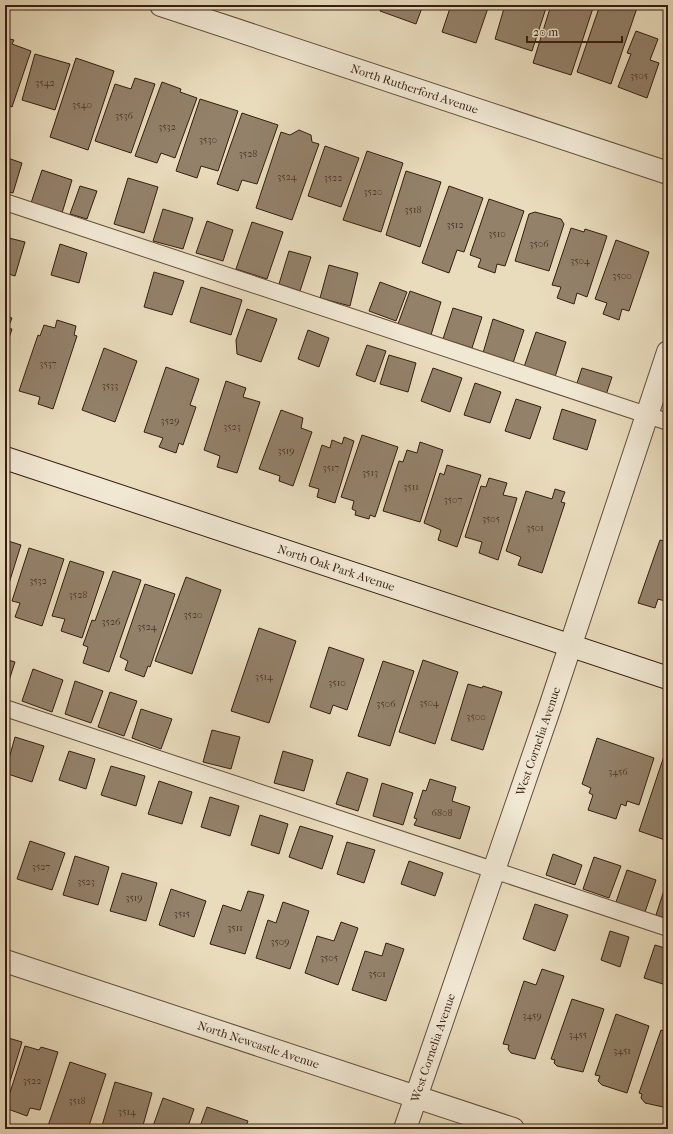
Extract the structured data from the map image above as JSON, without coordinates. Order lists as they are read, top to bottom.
{
  "streets": {
    "street": [
      "North Rutherford Avenue",
      "North Oak Park Avenue",
      "West Cornelia Avenue",
      "North Newcastle Avenue"
    ]
  },
  "crossings": [
    ["North Oak Park Avenue", "West Cornelia Avenue"],
    ["West Cornelia Avenue", "North Newcastle Avenue"]
  ],
  "house_numbers": [
    "3505",
    "3542",
    "3540",
    "3536",
    "3532",
    "3530",
    "3528",
    "3524",
    "3522",
    "3520",
    "3518",
    "3512",
    "3510",
    "3506",
    "3504",
    "3500",
    "3537",
    "3533",
    "3529",
    "3523",
    "3519",
    "3517",
    "3513",
    "3511",
    "3507",
    "3505",
    "3501",
    "3532",
    "3528",
    "3520",
    "3526",
    "3524",
    "3514",
    "3510",
    "3504",
    "3506",
    "3500",
    "3456",
    "6808",
    "3527",
    "3523",
    "3519",
    "3515",
    "3511",
    "3509",
    "3505",
    "3501",
    "3459",
    "3455",
    "3451",
    "3522",
    "3518",
    "3514"
  ],
  "scale_bar": "20 m"
}
